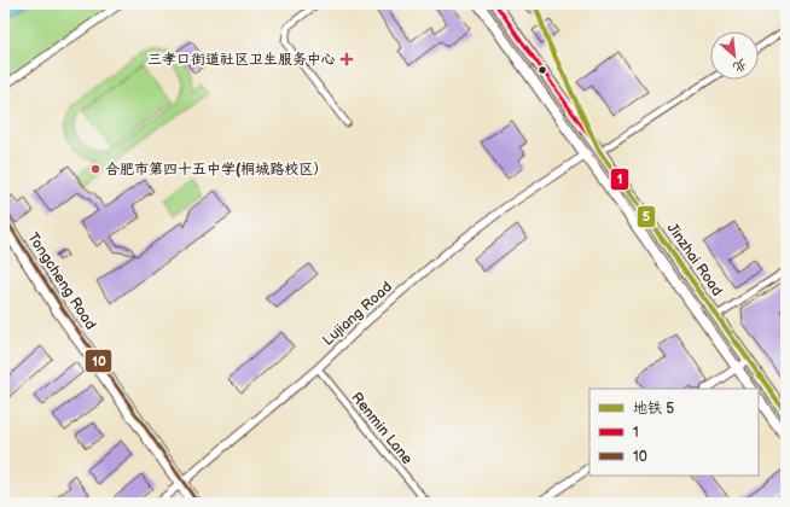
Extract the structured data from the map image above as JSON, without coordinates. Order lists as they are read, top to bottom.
{
  "streets": {
    "main road": ["Jinzhai Road"],
    "street": ["Tongcheng Road", "Lujiang Road", "Renmin Lane"]
  },
  "crossings": [
    ["Jinzhai Road", "Lujiang Road"],
    ["Tongcheng Road", "Lujiang Road"],
    ["Lujiang Road", "Renmin Lane"]
  ],
  "places": {
    "health": ["三孝口街道社区卫生服务中心"],
    "other": ["合肥市第四十五中学(桐城路校区）"]
  },
  "lines": ["metro line 5", "transit line 1", "transit line 10"],
  "legend": ["地铁 5", "1", "10"],
  "north": "bottom right"
}
